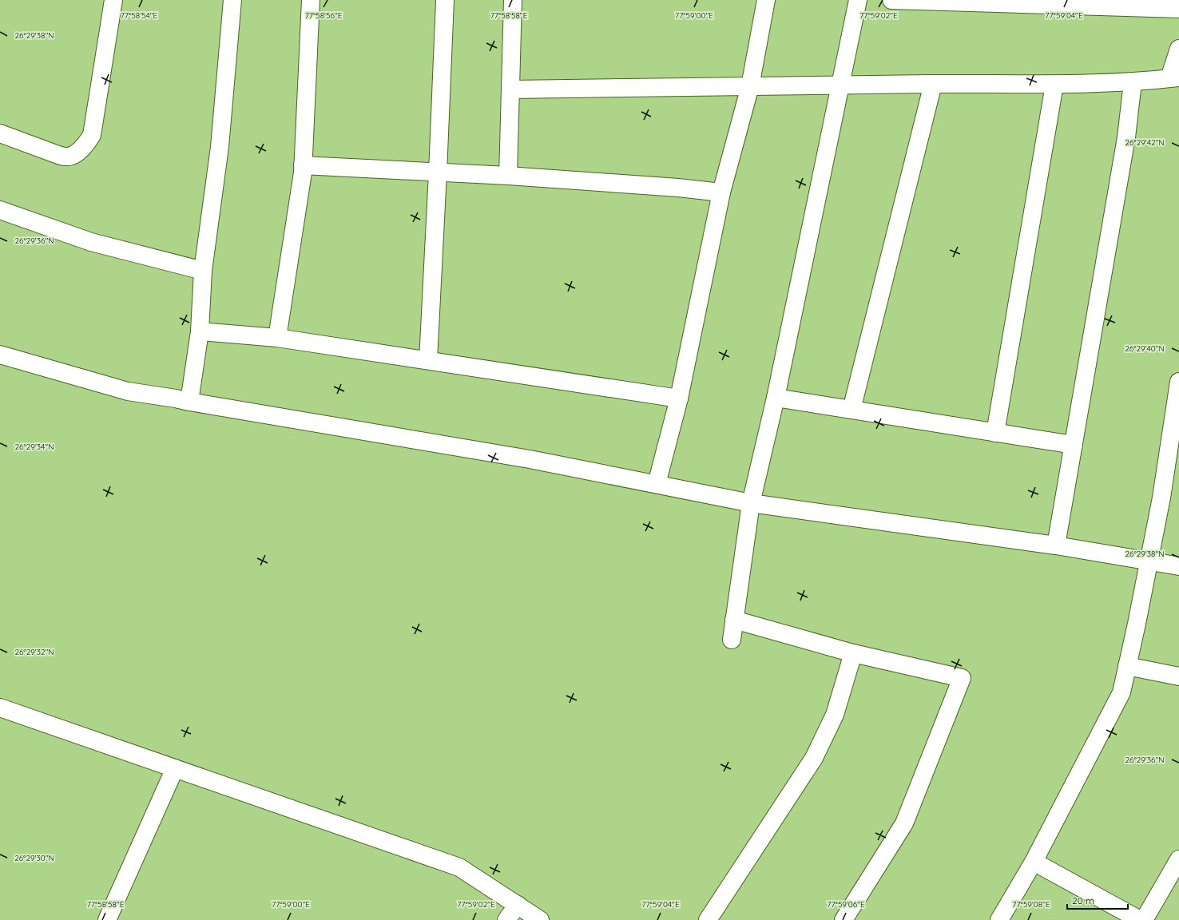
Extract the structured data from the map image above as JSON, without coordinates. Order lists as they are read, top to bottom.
{
  "scale_bar": "20 m",
  "coordinates": [
    "77°58'56\"E",
    "77°58'58\"E",
    "77°59'00\"E",
    "77°59'02\"E",
    "77°59'04\"E",
    "77°58'54\"E",
    "26°29'38\"N",
    "26°29'42\"N",
    "26°29'36\"N",
    "26°29'40\"N",
    "26°29'34\"N",
    "26°29'32\"N",
    "26°29'30\"N",
    "77°59'06\"E",
    "77°59'08\"E"
  ]
}
